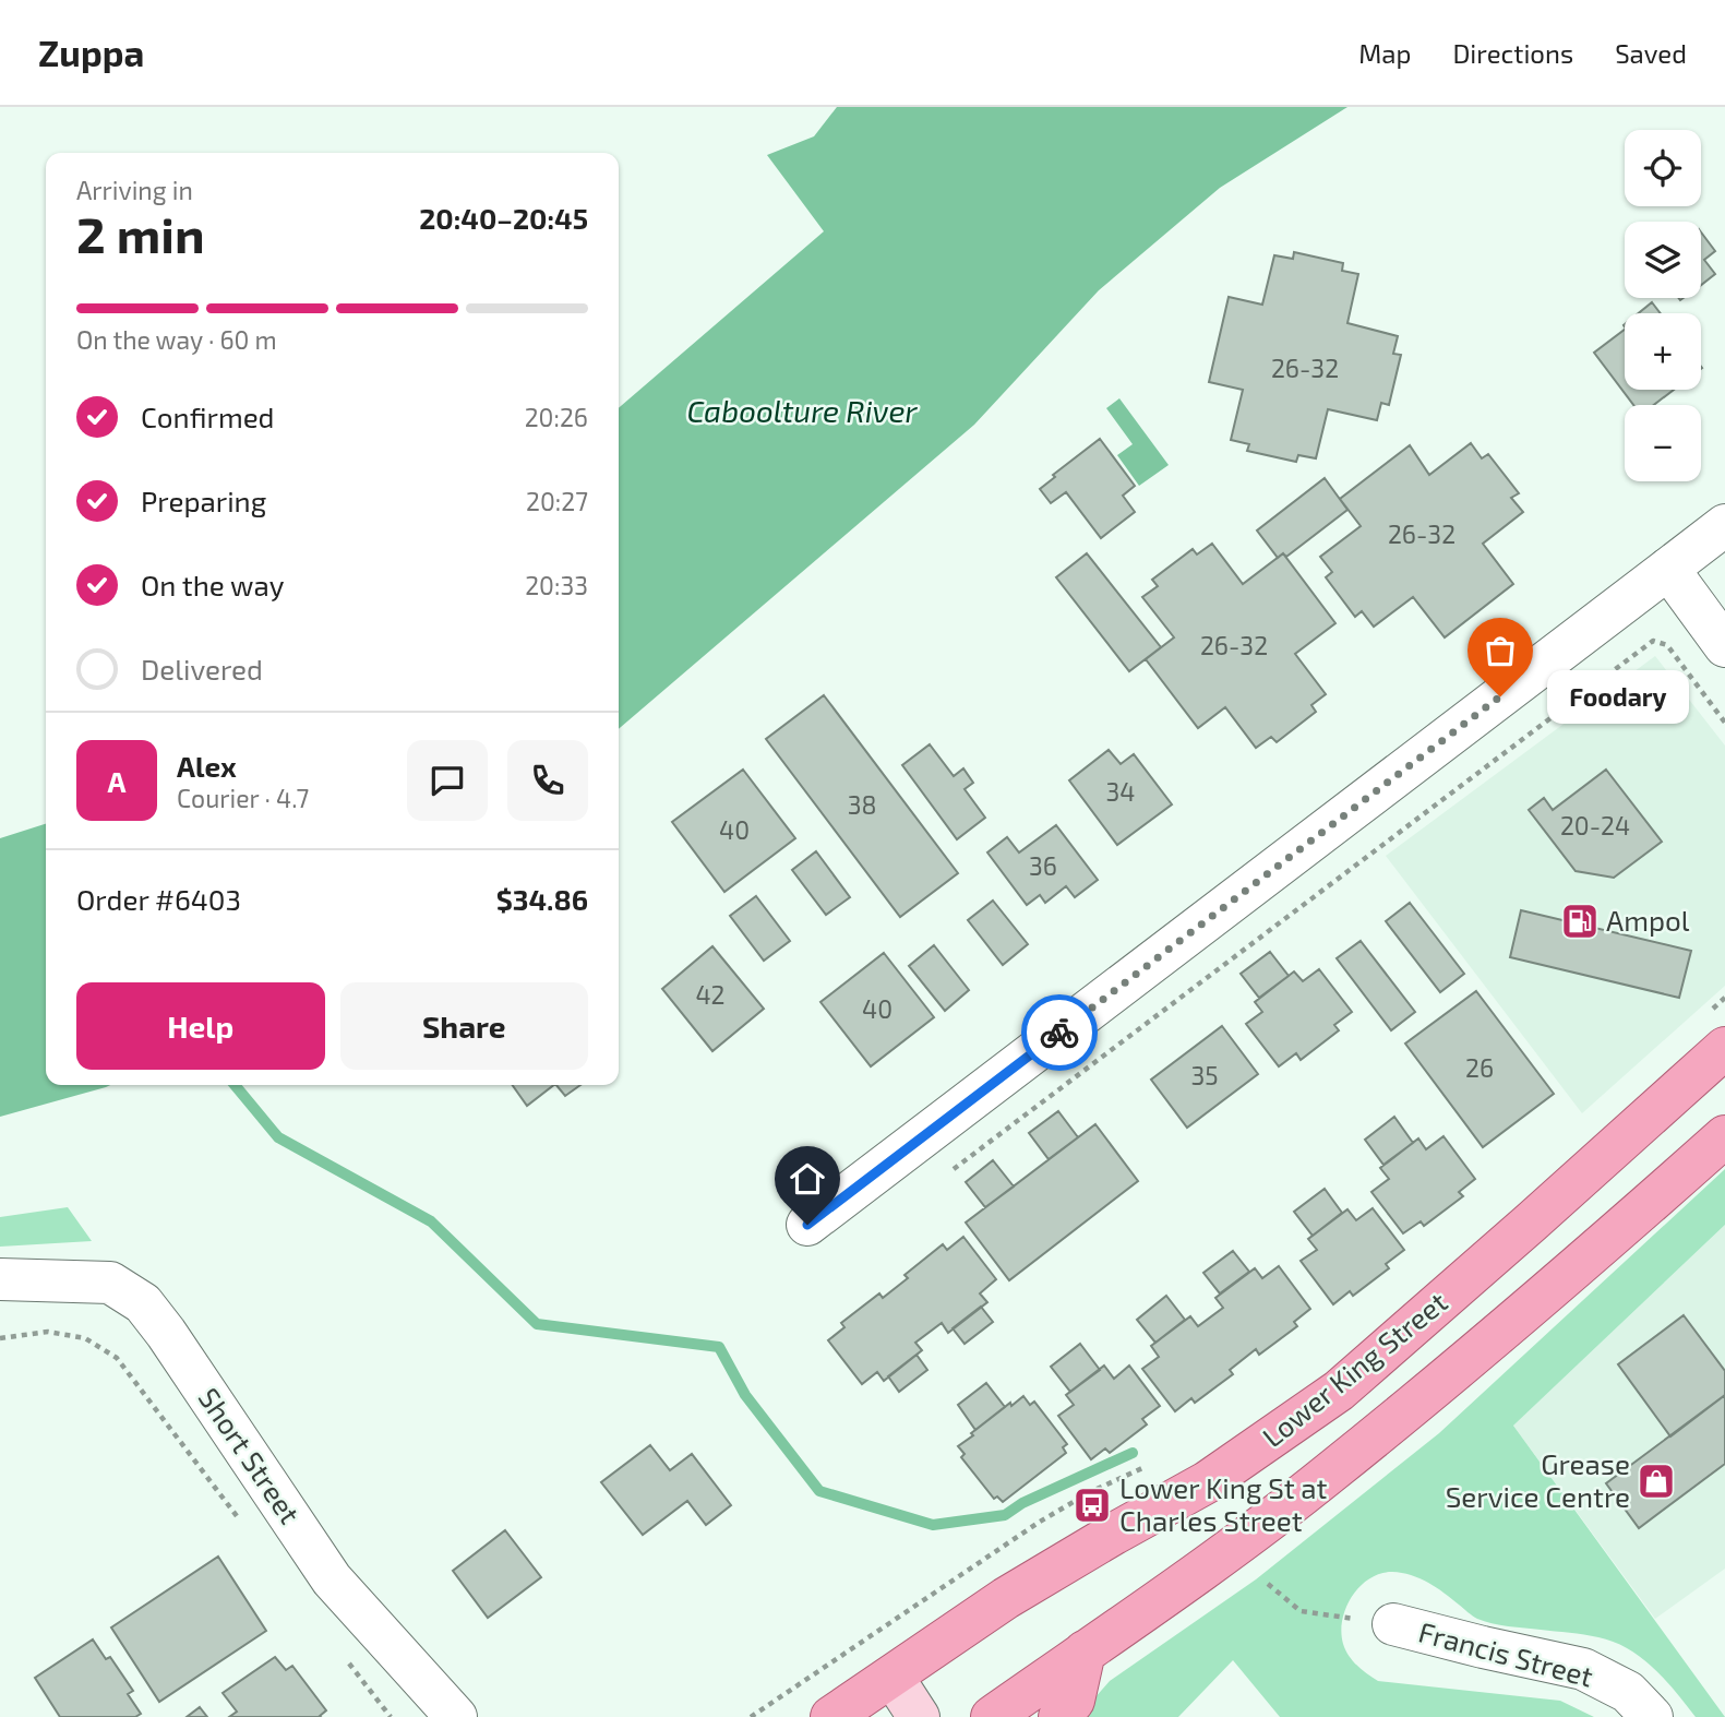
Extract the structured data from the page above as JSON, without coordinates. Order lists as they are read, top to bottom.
{
  "streets": {
    "main road": ["Lower King Street"],
    "street": ["Short Street", "Francis Street"]
  },
  "water": ["Caboolture River"],
  "places": {
    "other": ["Foodary"],
    "fuel station": ["Ampol"],
    "shop": ["Grease Service Centre"],
    "bus stop": ["Lower King St at Charles Street"]
  },
  "house_numbers": [
    "26-32",
    "26-32",
    "26-32",
    "34",
    "38",
    "20-24",
    "40",
    "36",
    "42",
    "40",
    "26",
    "35"
  ],
  "page": {
    "header": "Zuppa",
    "nav": ["Map", "Directions", "Saved"],
    "map_buttons": ["+", "−"],
    "heading": ["2 min", "Arriving in", "20:40–20:45"],
    "panel": [
      "Alex",
      "Courier · 4.7",
      "Order #6403",
      "$34.86"
    ],
    "bar": "On the way · 60 m",
    "list": [
      ["Confirmed", "20:26"],
      ["Preparing", "20:27"],
      ["On the way", "20:33"],
      "Delivered"
    ],
    "bubble": "Foodary",
    "round": "A",
    "buttons": ["Help", "Share"]
  }
}
